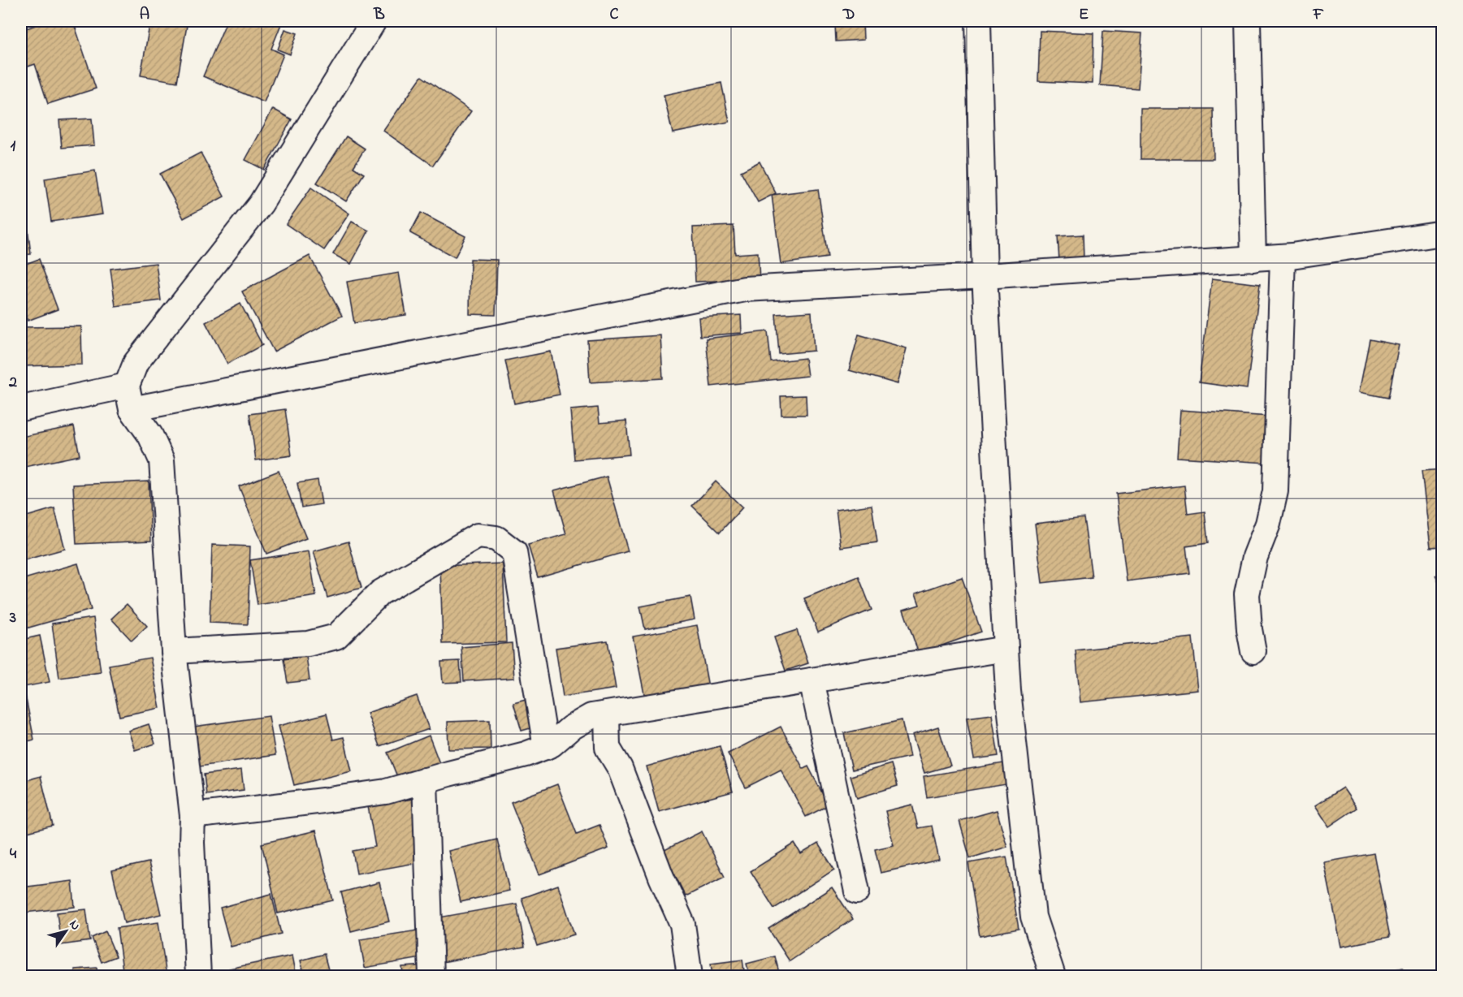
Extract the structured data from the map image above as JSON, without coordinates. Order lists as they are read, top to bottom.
{
  "north": "top right",
  "grid": {
    "columns": [
      "A",
      "B",
      "C",
      "D",
      "E",
      "F"
    ],
    "rows": [
      "1",
      "2",
      "3",
      "4"
    ]
  }
}
